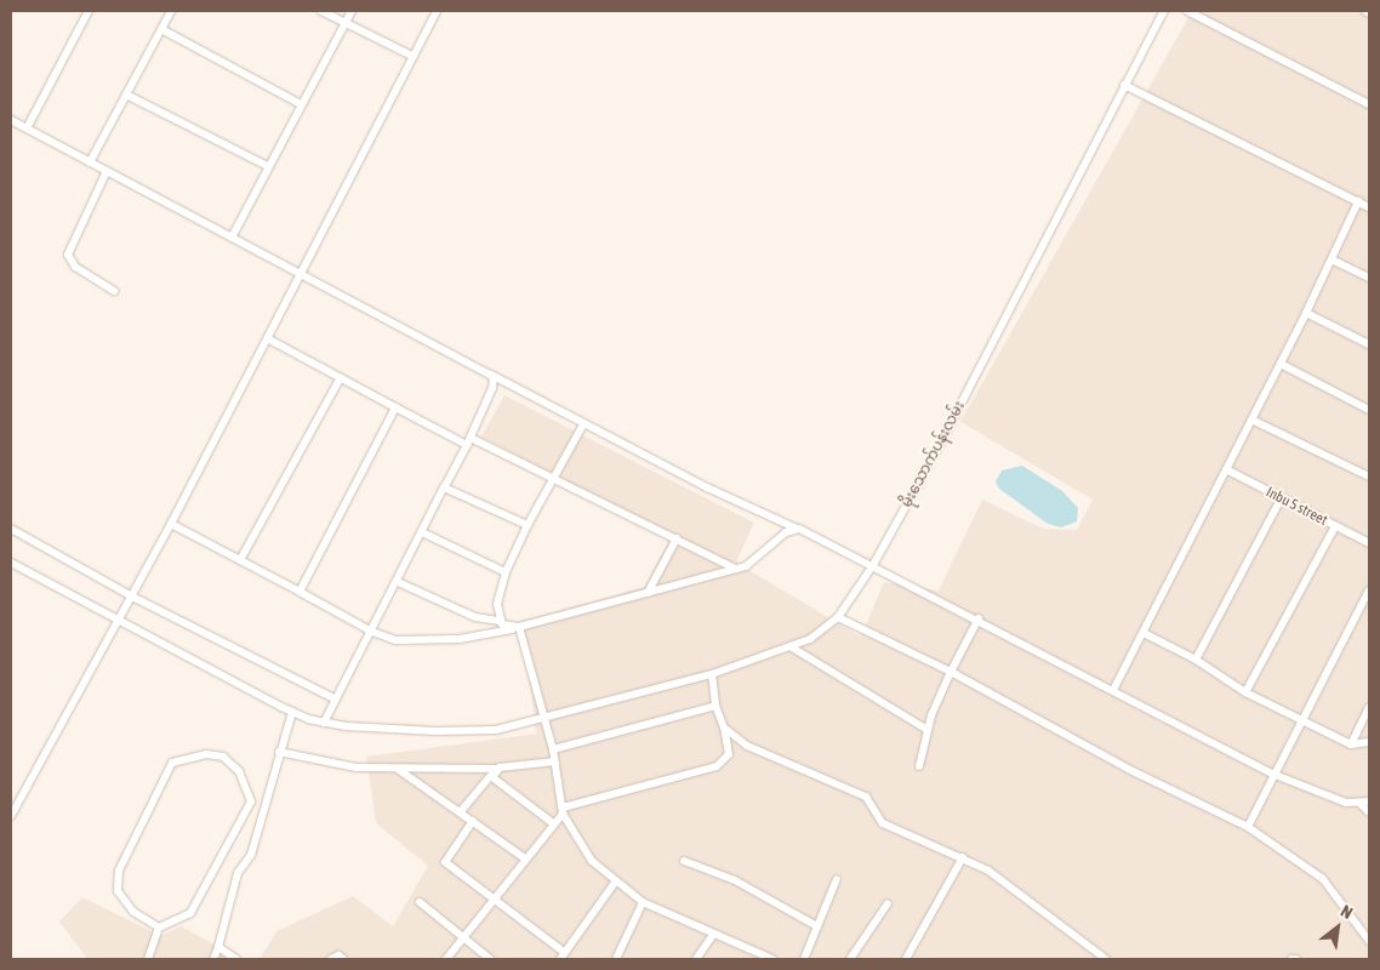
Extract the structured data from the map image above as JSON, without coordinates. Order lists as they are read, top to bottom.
{
  "streets": {
    "street": ["မိုးသောက်ပန်းလမ်း", "Inbu 5 street"]
  },
  "north": "top right"
}
